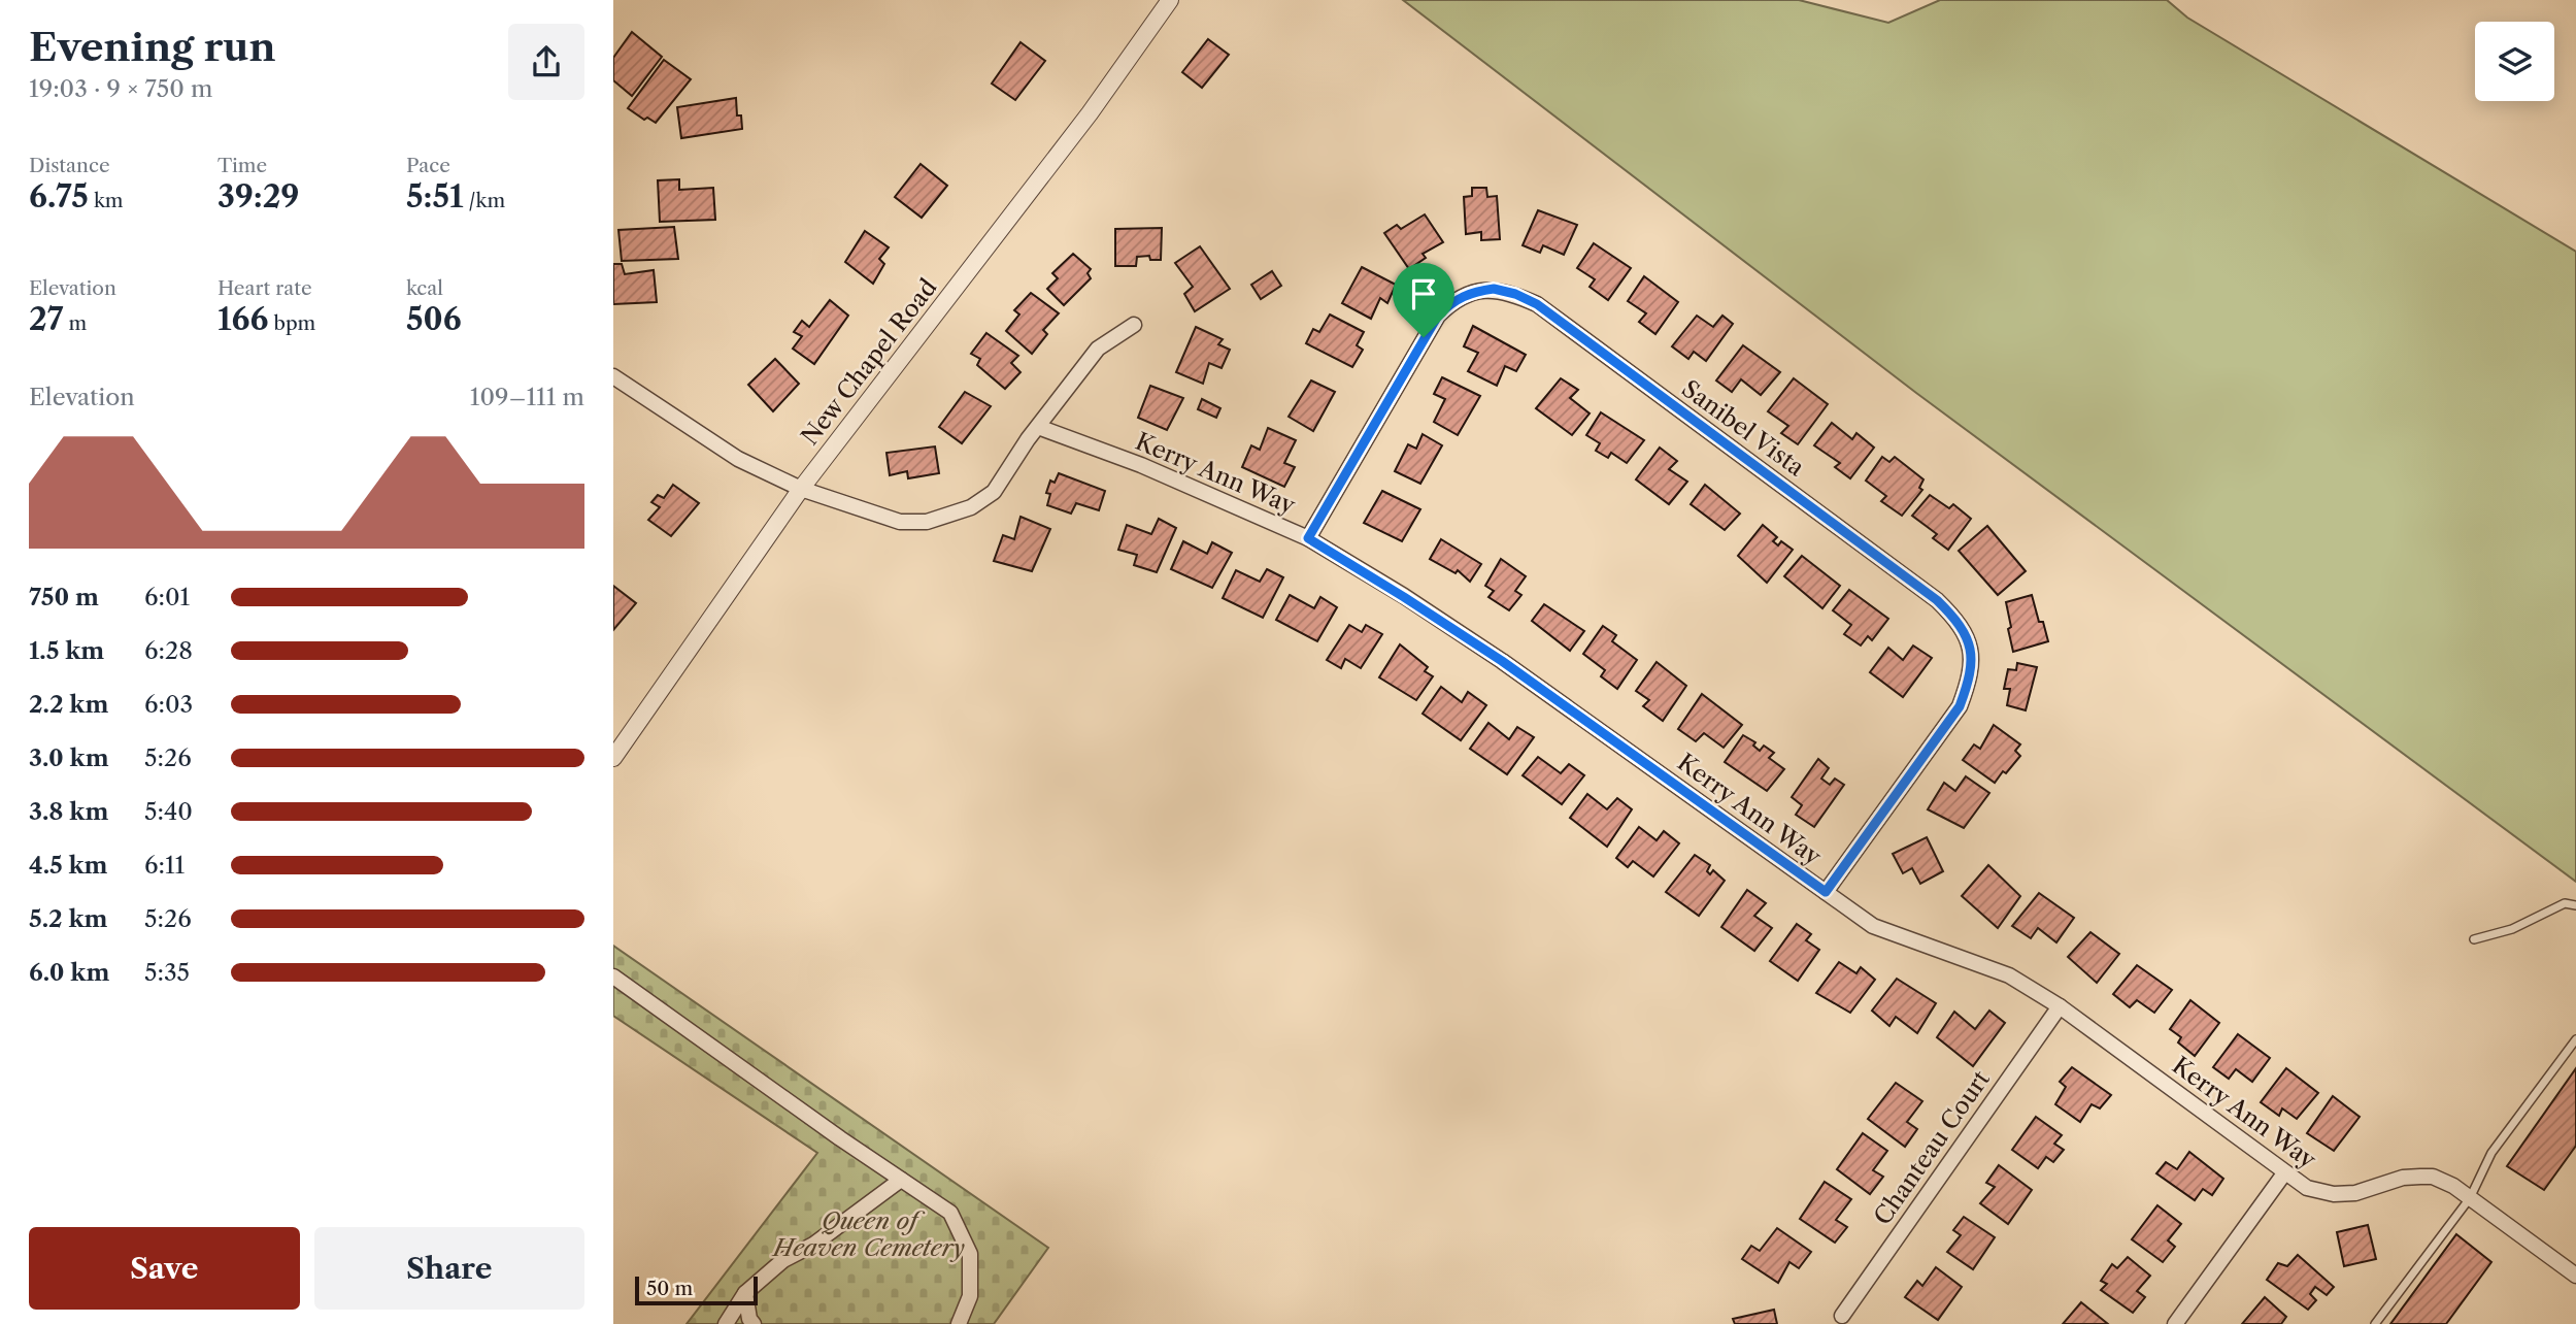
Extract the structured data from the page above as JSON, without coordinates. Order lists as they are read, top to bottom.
{
  "streets": {
    "street": [
      "New Chapel Road",
      "Sanibel Vista",
      "Kerry Ann Way",
      "Chanteau Court"
    ]
  },
  "crossings": [
    ["Sanibel Vista", "Kerry Ann Way"],
    ["Kerry Ann Way", "Chanteau Court"]
  ],
  "parks": ["Queen of Heaven Cemetery"],
  "scale_bar": "50 m",
  "page": {
    "heading": ["Evening run", "19:03 · 9 × 750 m"],
    "stats": [
      ["Distance", "6.75 km"],
      ["Time", "39:29"],
      ["Pace", "5:51 /km"],
      ["Elevation", "27 m"],
      ["Heart rate", "166 bpm"],
      ["kcal", "506"]
    ],
    "chart": ["Elevation", "109–111 m"],
    "list": [
      {
        "name": "750 m",
        "note": "6:01"
      },
      {
        "name": "1.5 km",
        "note": "6:28"
      },
      {
        "name": "2.2 km",
        "note": "6:03"
      },
      {
        "name": "3.0 km",
        "note": "5:26"
      },
      {
        "name": "3.8 km",
        "note": "5:40"
      },
      {
        "name": "4.5 km",
        "note": "6:11"
      },
      {
        "name": "5.2 km",
        "note": "5:26"
      },
      {
        "name": "6.0 km",
        "note": "5:35"
      }
    ],
    "buttons": ["Save", "Share"],
    "scale": "50 m"
  }
}
